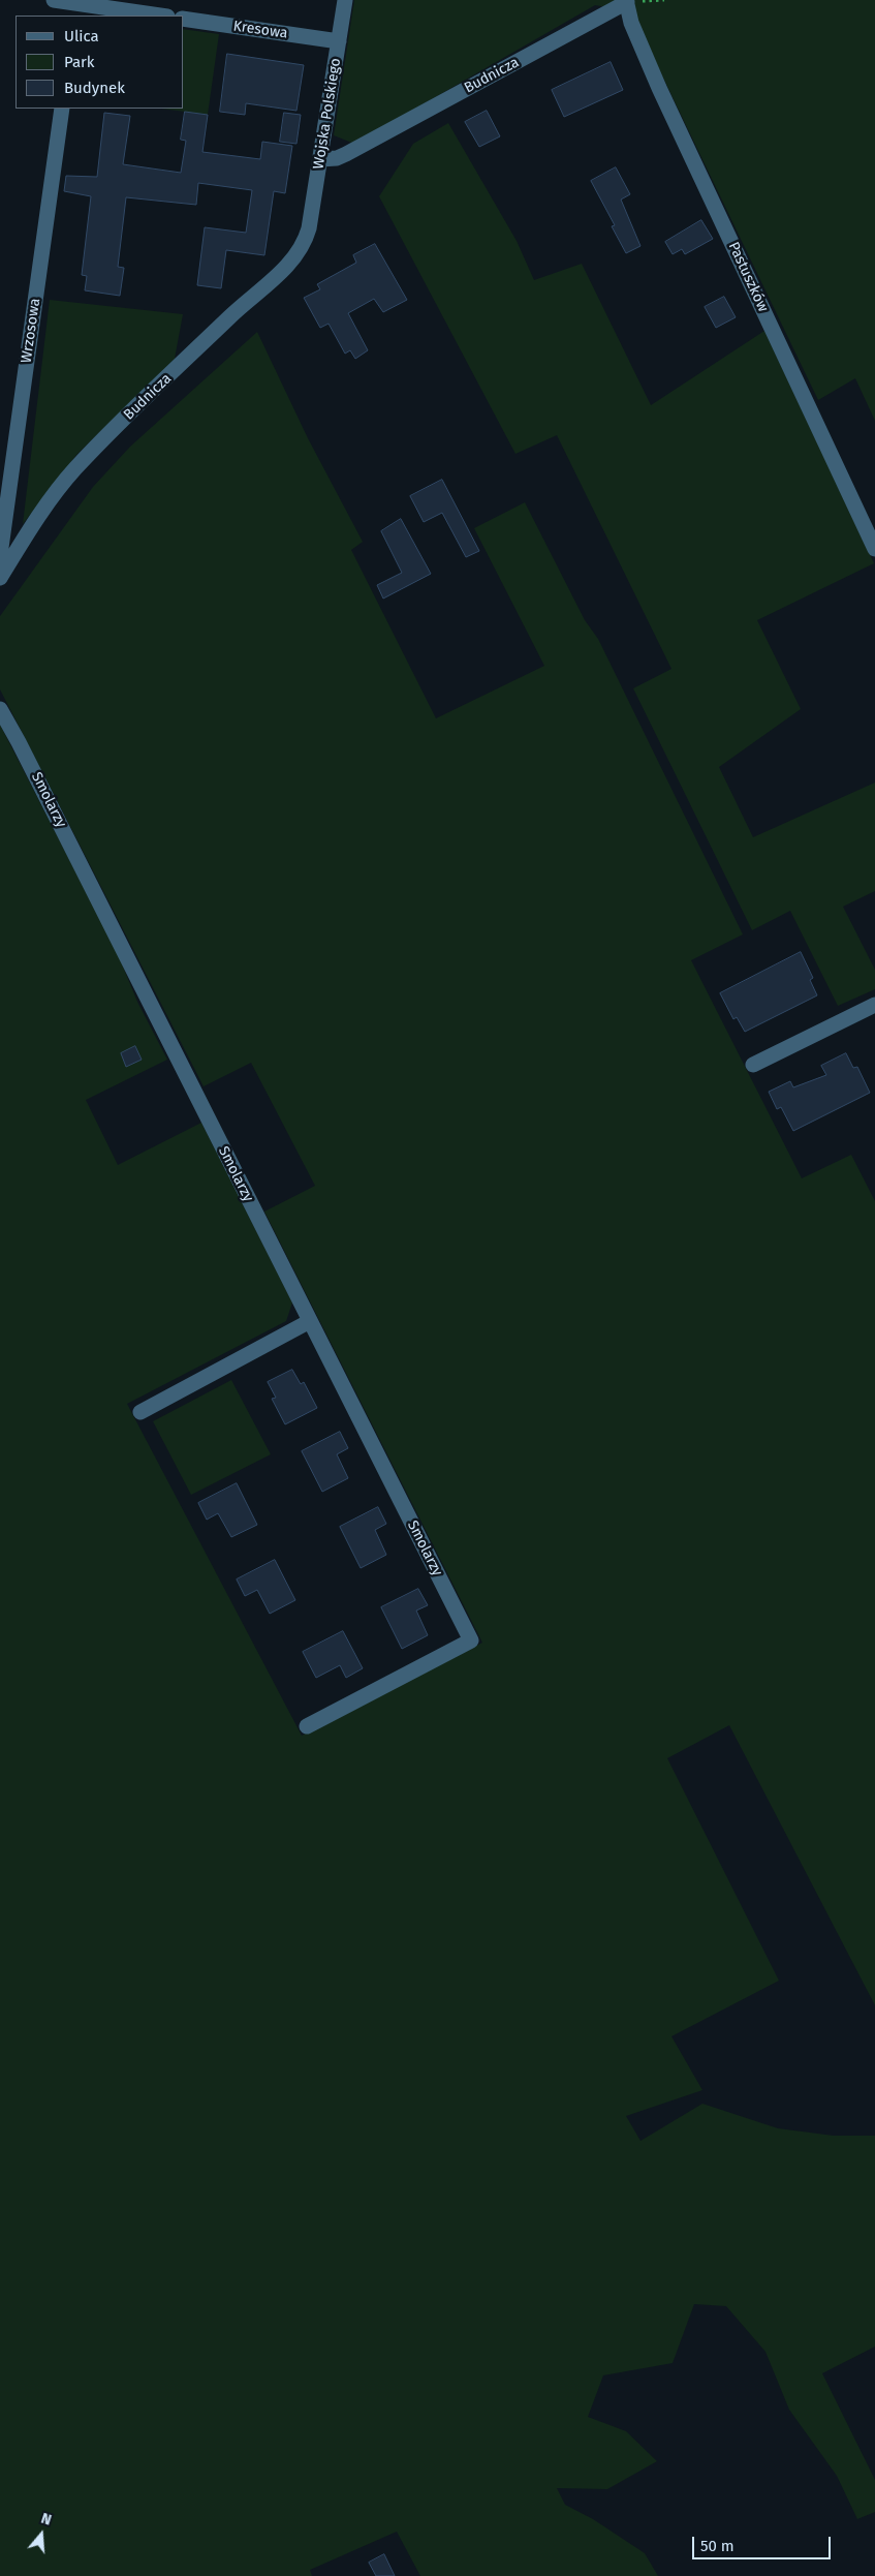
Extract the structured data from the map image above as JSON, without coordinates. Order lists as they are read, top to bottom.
{
  "streets": {
    "street": [
      "Kresowa",
      "Budnicza",
      "Wojska Polskiego",
      "Pastuszków",
      "Wrzosowa",
      "Smolarzy"
    ]
  },
  "crossings": [
    ["Kresowa", "Wojska Polskiego"],
    ["Budnicza", "Wojska Polskiego"],
    ["Budnicza", "Pastuszków"]
  ],
  "legend": ["Ulica", "Park", "Budynek"],
  "scale_bar": "50 m",
  "north": "top"
}
